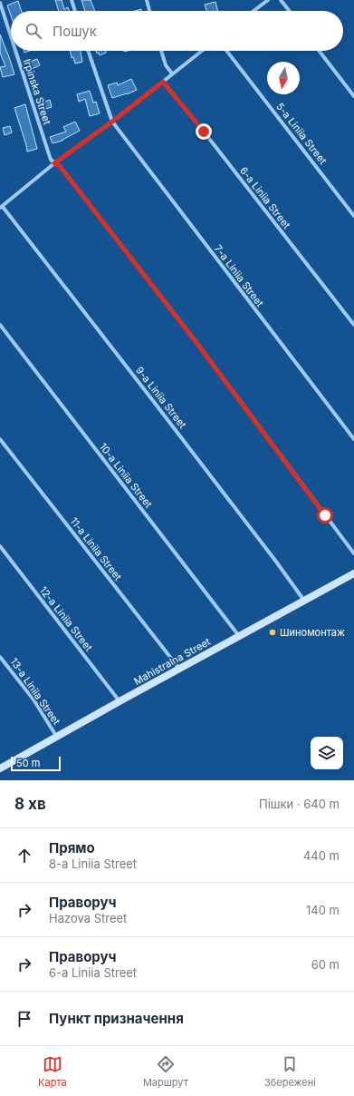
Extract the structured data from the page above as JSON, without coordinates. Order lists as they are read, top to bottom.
{
  "streets": {
    "street": [
      "Irpinska Street",
      "5-a Liniia Street",
      "6-a Liniia Street",
      "7-a Liniia Street",
      "9-a Liniia Street",
      "10-a Liniia Street",
      "11-a Liniia Street",
      "12-a Liniia Street",
      "Mahistralna Street",
      "13-a Liniia Street"
    ]
  },
  "crossings": [
    ["9-a Liniia Street", "Mahistralna Street"],
    ["10-a Liniia Street", "Mahistralna Street"],
    ["11-a Liniia Street", "Mahistralna Street"],
    ["12-a Liniia Street", "Mahistralna Street"],
    ["Mahistralna Street", "13-a Liniia Street"]
  ],
  "places": ["Шиномонтаж"],
  "scale_bar": "50 m",
  "north": "bottom",
  "page": {
    "search": "Пошук",
    "scale": "50 m",
    "heading": ["8 хв", "Пішки · 640 m"],
    "list": [
      ["Прямо", "8-a Liniia Street", "440 m"],
      ["Праворуч", "Hazova Street", "140 m"],
      ["Праворуч", "6-a Liniia Street", "60 m"],
      "Пункт призначення"
    ],
    "nav": ["Карта", "Маршрут", "Збережені"]
  }
}
